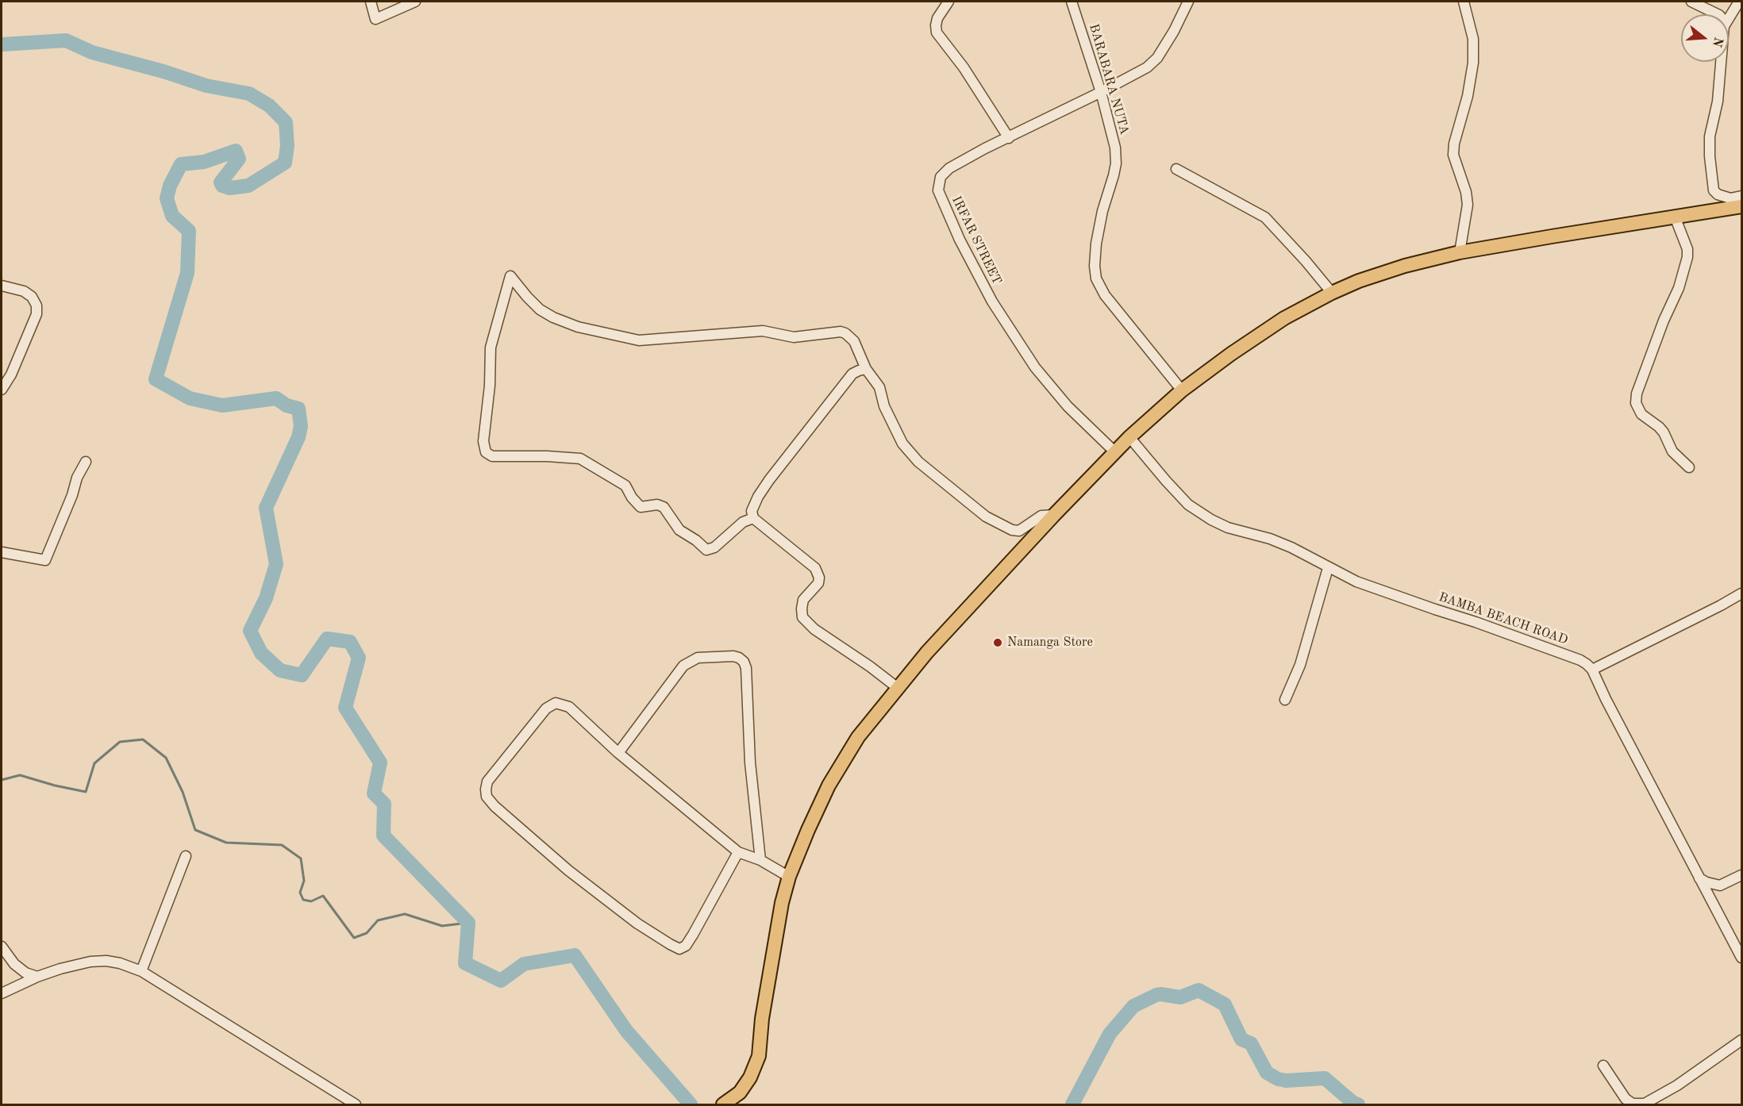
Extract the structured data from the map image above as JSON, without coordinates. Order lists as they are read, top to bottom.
{
  "streets": {
    "street": ["BARABARA NUTA", "IRFAR STREET", "BAMBA BEACH ROAD"]
  },
  "crossings": [
    ["BARABARA NUTA", "IRFAR STREET"]
  ],
  "places": ["Namanga Store"],
  "north": "right"
}
